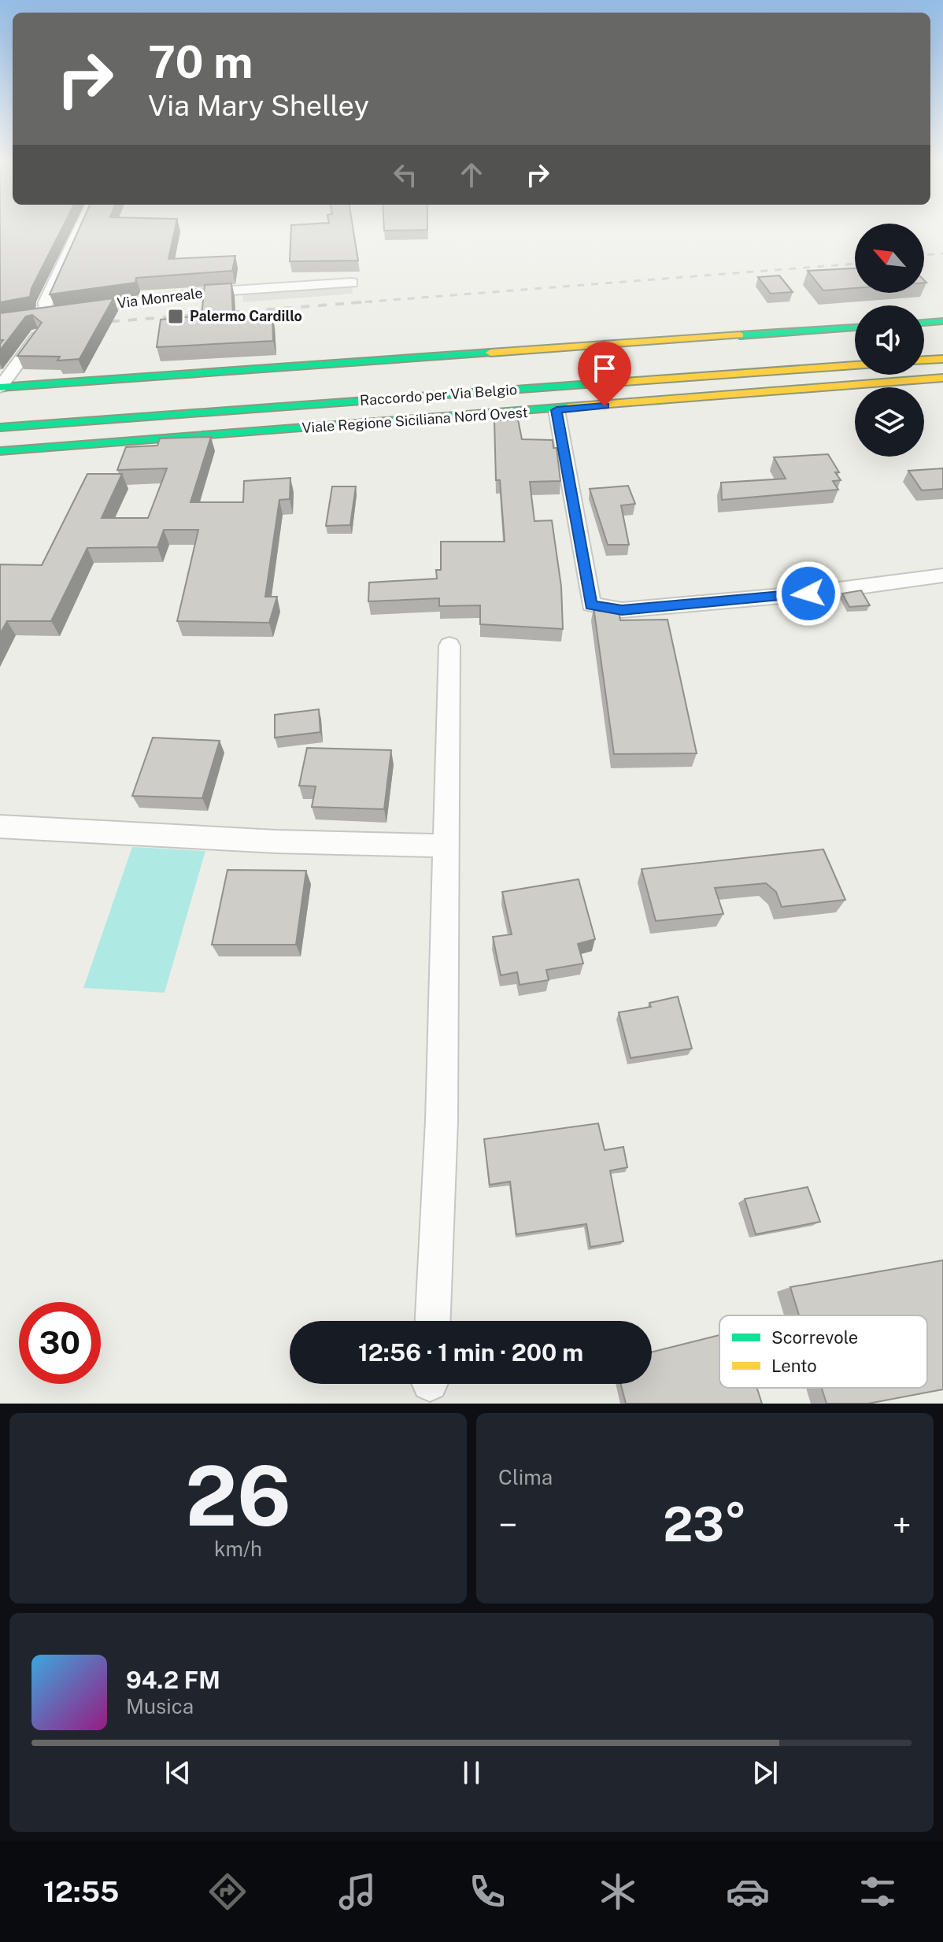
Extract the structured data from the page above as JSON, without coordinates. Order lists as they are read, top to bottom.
{
  "streets": {
    "main road": ["Raccordo per Via Belgio", "Viale Regione Siciliana Nord Ovest"],
    "street": ["Via Monreale"]
  },
  "places": {
    "transit": ["Palermo Cardillo"]
  },
  "legend": ["Scorrevole", "Lento"],
  "north": "top left",
  "page": {
    "turn": ["70 m", "Via Mary Shelley"],
    "limit": "30",
    "trip": "12:56 · 1 min · 200 m",
    "tile": [
      ["26", "km/h"],
      "Clima"
    ],
    "heat": ["−", "23°", "+"],
    "song": ["94.2 FM", "Musica"],
    "tabs": "12:55"
  }
}
